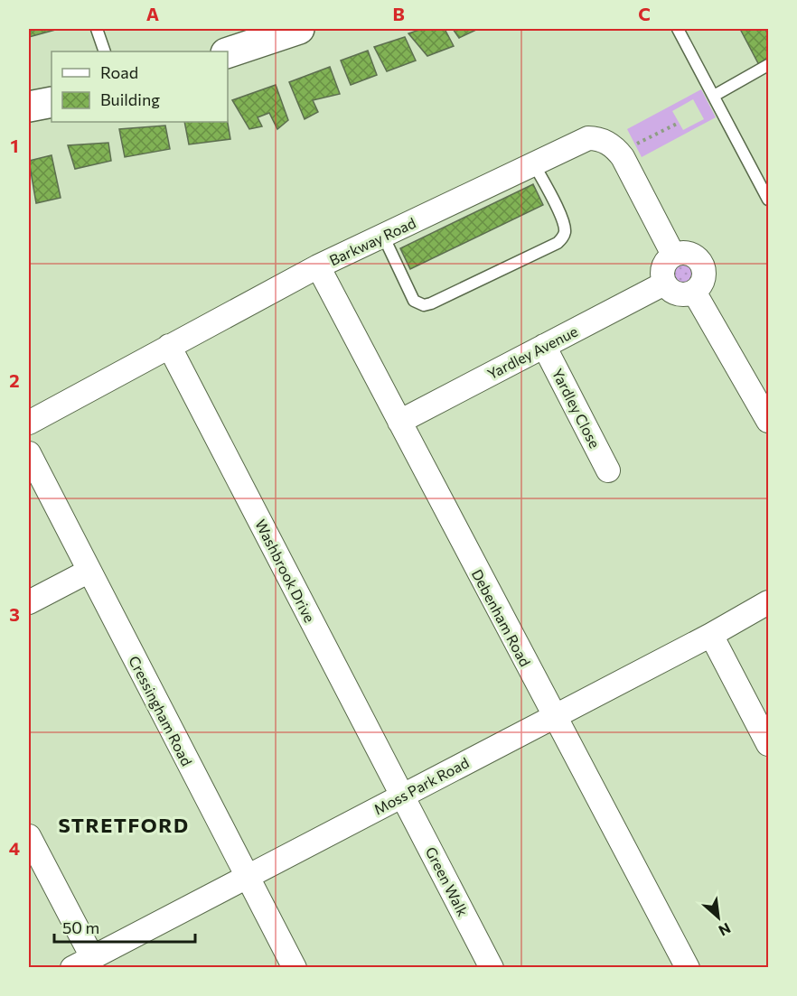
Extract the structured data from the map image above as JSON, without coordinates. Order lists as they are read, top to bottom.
{
  "streets": {
    "street": [
      "Barkway Road",
      "Yardley Avenue",
      "Yardley Close",
      "Washbrook Drive",
      "Debenham Road",
      "Cressingham Road",
      "Moss Park Road",
      "Green Walk"
    ]
  },
  "crossings": [
    ["Barkway Road", "Yardley Avenue"],
    ["Barkway Road", "Washbrook Drive"],
    ["Barkway Road", "Debenham Road"],
    ["Yardley Avenue", "Yardley Close"],
    ["Yardley Avenue", "Debenham Road"],
    ["Washbrook Drive", "Moss Park Road"],
    ["Washbrook Drive", "Green Walk"],
    ["Debenham Road", "Moss Park Road"],
    ["Cressingham Road", "Moss Park Road"],
    ["Moss Park Road", "Green Walk"]
  ],
  "districts": ["STRETFORD"],
  "legend": ["Road", "Building"],
  "scale_bar": "50 m",
  "north": "bottom right",
  "grid": {
    "columns": ["A", "B", "C"],
    "rows": [
      "1",
      "2",
      "3",
      "4"
    ]
  }
}
